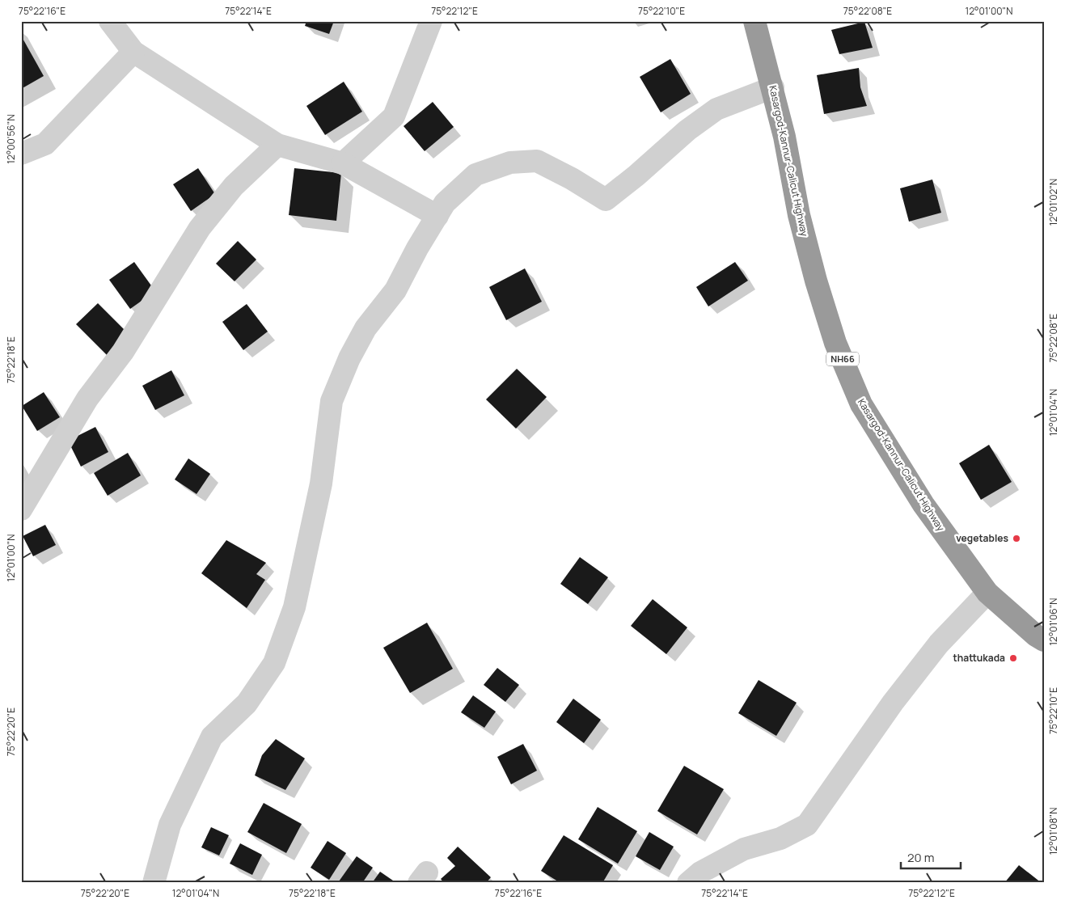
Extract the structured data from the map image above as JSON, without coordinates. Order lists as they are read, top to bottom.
{
  "streets": {
    "highway": ["Kasargod-Kannur-Calicut Highway", "NH66"]
  },
  "places": ["vegetables", "thattukada"],
  "scale_bar": "20 m",
  "coordinates": [
    "75°22'16\"E",
    "75°22'14\"E",
    "75°22'12\"E",
    "75°22'10\"E",
    "75°22'08\"E",
    "12°01'00\"N",
    "12°00'56\"N",
    "12°01'02\"N",
    "75°22'18\"E",
    "12°01'04\"N",
    "12°01'06\"N",
    "75°22'20\"E",
    "12°01'08\"N"
  ]
}
